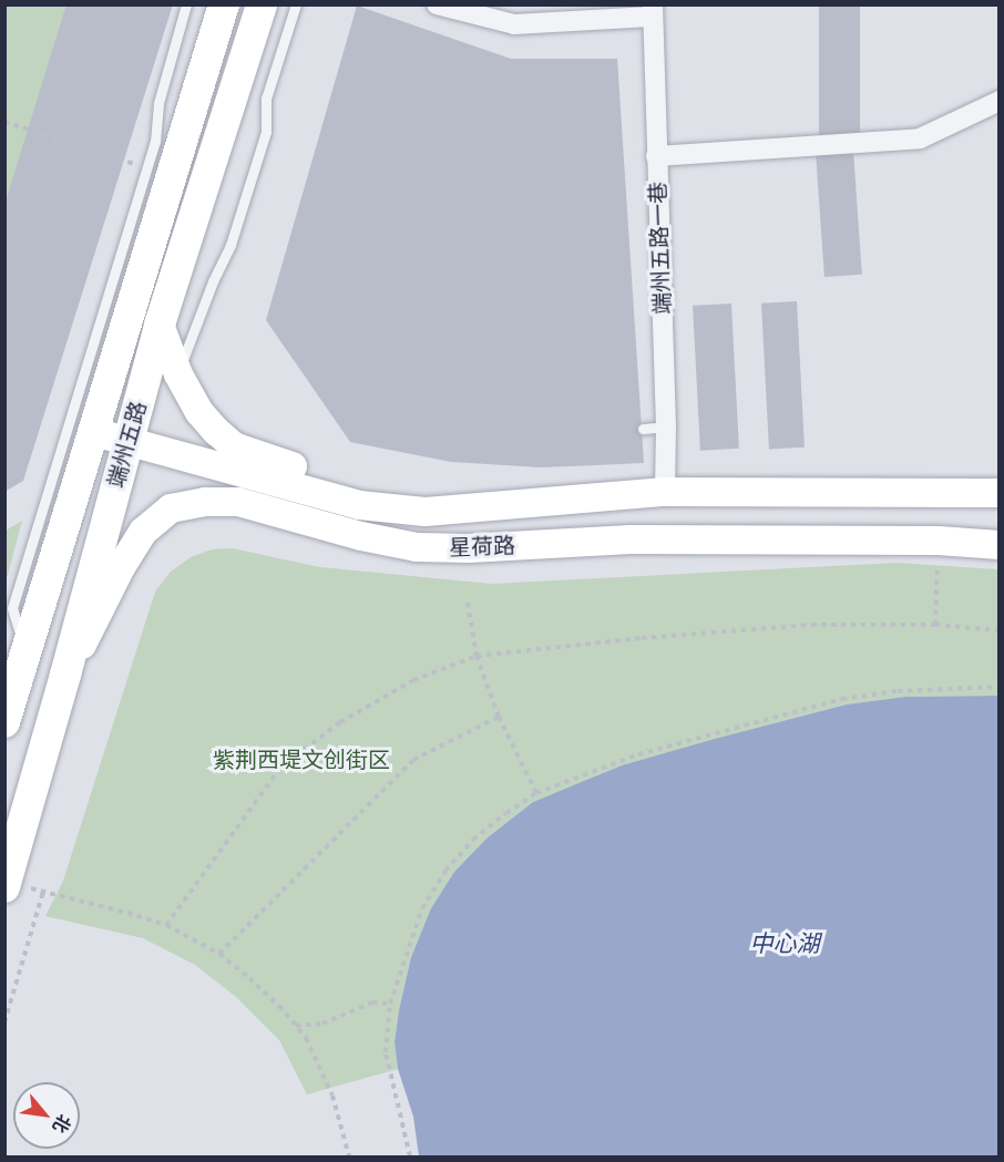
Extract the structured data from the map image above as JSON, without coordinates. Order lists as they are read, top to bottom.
{
  "streets": {
    "main road": ["端州五路"],
    "street": ["端州五路一巷", "星荷路"]
  },
  "crossings": [
    ["端州五路一巷", "星荷路"],
    ["端州五路", "星荷路"]
  ],
  "water": ["中心湖"],
  "parks": ["紫荆西堤文创街区"],
  "north": "bottom right"
}
